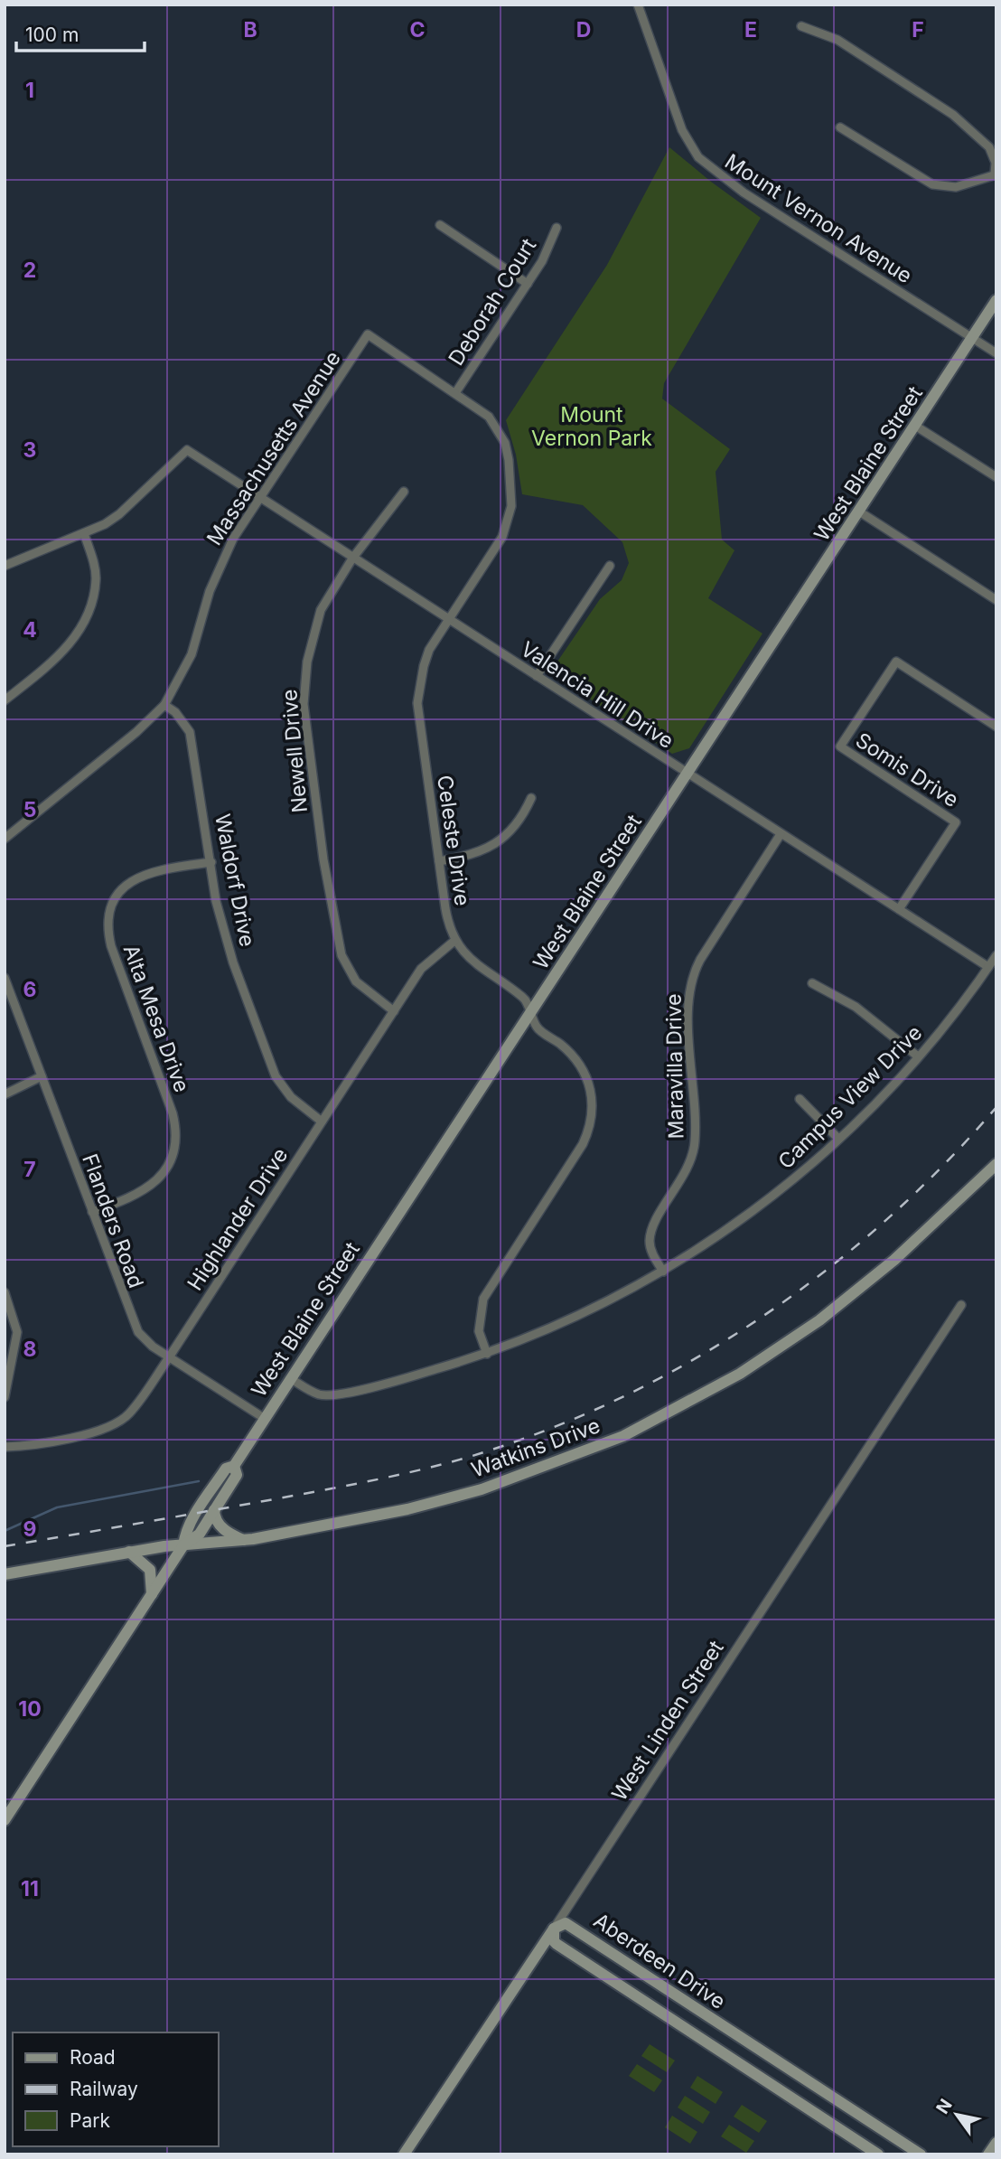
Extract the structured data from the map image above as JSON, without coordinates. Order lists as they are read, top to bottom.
{
  "streets": {
    "street": [
      "Mount Vernon Avenue",
      "Deborah Court",
      "Massachusetts Avenue",
      "West Blaine Street",
      "Valencia Hill Drive",
      "Newell Drive",
      "Somis Drive",
      "Celeste Drive",
      "Waldorf Drive",
      "Alta Mesa Drive",
      "Maravilla Drive",
      "Campus View Drive",
      "Highlander Drive",
      "Flanders Road",
      "Watkins Drive",
      "West Linden Street",
      "Aberdeen Drive"
    ]
  },
  "crossings": [
    ["Mount Vernon Avenue", "West Blaine Street"],
    ["Deborah Court", "Celeste Drive"],
    ["Massachusetts Avenue", "Valencia Hill Drive"],
    ["Massachusetts Avenue", "Celeste Drive"],
    ["Massachusetts Avenue", "Waldorf Drive"],
    ["West Blaine Street", "Valencia Hill Drive"],
    ["West Blaine Street", "Celeste Drive"],
    ["West Blaine Street", "Campus View Drive"],
    ["West Blaine Street", "Flanders Road"],
    ["West Blaine Street", "Watkins Drive"],
    ["Valencia Hill Drive", "Newell Drive"],
    ["Valencia Hill Drive", "Somis Drive"],
    ["Valencia Hill Drive", "Celeste Drive"],
    ["Valencia Hill Drive", "Maravilla Drive"],
    ["Valencia Hill Drive", "Campus View Drive"],
    ["Newell Drive", "Highlander Drive"],
    ["Celeste Drive", "Campus View Drive"],
    ["Celeste Drive", "Highlander Drive"],
    ["Waldorf Drive", "Alta Mesa Drive"],
    ["Waldorf Drive", "Highlander Drive"],
    ["Alta Mesa Drive", "Flanders Road"],
    ["Maravilla Drive", "Campus View Drive"],
    ["Highlander Drive", "Flanders Road"],
    ["West Linden Street", "Aberdeen Drive"]
  ],
  "parks": ["Mount Vernon Park"],
  "legend": ["Road", "Railway", "Park"],
  "scale_bar": "100 m",
  "north": "top left",
  "grid": {
    "columns": [
      "B",
      "C",
      "D",
      "E",
      "F"
    ],
    "rows": [
      "1",
      "2",
      "3",
      "4",
      "5",
      "6",
      "7",
      "8",
      "9",
      "10",
      "11"
    ]
  }
}
